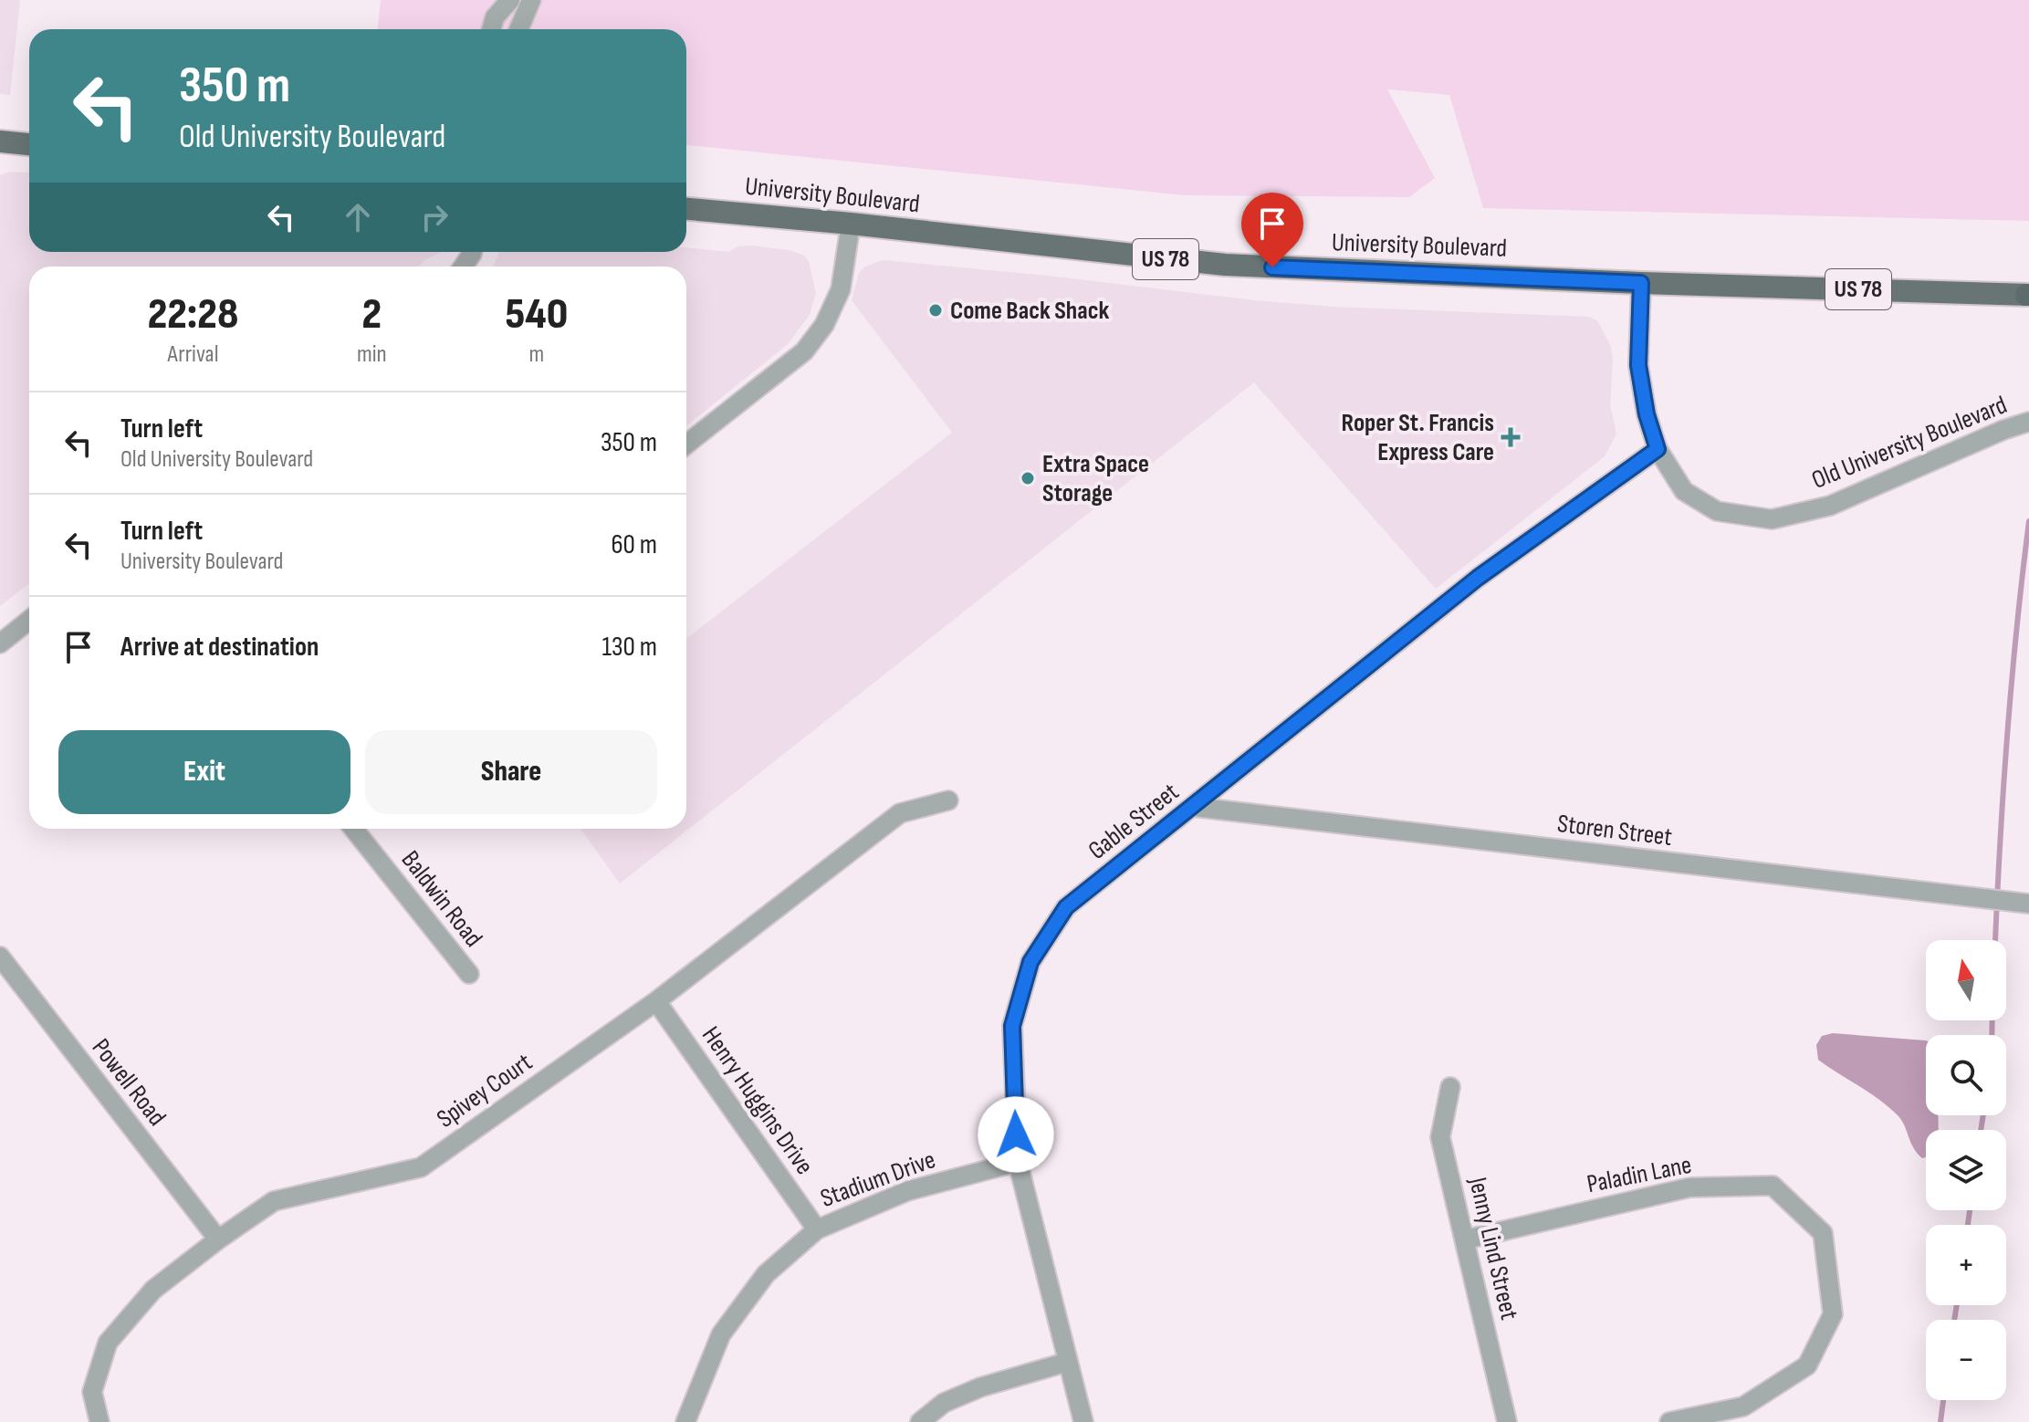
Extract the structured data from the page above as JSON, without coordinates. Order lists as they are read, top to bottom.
{
  "streets": {
    "main road": ["University Boulevard", "US 78"],
    "street": [
      "Old University Boulevard",
      "Gable Street",
      "Storen Street",
      "Baldwin Road",
      "Powell Road",
      "Spivey Court",
      "Henry Huggins Drive",
      "Paladin Lane",
      "Stadium Drive",
      "Jenny Lind Street"
    ]
  },
  "crossings": [
    ["University Boulevard", "Old University Boulevard"],
    ["Old University Boulevard", "Gable Street"],
    ["Gable Street", "Storen Street"],
    ["Gable Street", "Stadium Drive"],
    ["Powell Road", "Spivey Court"],
    ["Spivey Court", "Henry Huggins Drive"],
    ["Henry Huggins Drive", "Stadium Drive"],
    ["Paladin Lane", "Jenny Lind Street"]
  ],
  "places": {
    "other": ["Come Back Shack", "Extra Space Storage"],
    "health": ["Roper St. Francis Express Care"]
  },
  "north": "top",
  "page": {
    "turn": ["350 m", "Old University Boulevard"],
    "eta": [
      "22:28",
      "Arrival",
      "2",
      "min",
      "540",
      "m"
    ],
    "list": [
      {
        "name": "Turn left",
        "note": "Old University Boulevard",
        "value": "350 m"
      },
      {
        "name": "Turn left",
        "note": "University Boulevard",
        "value": "60 m"
      },
      {
        "name": "Arrive at destination",
        "value": "130 m"
      }
    ],
    "buttons": ["Exit", "Share"],
    "map_buttons": ["+", "−"]
  }
}
